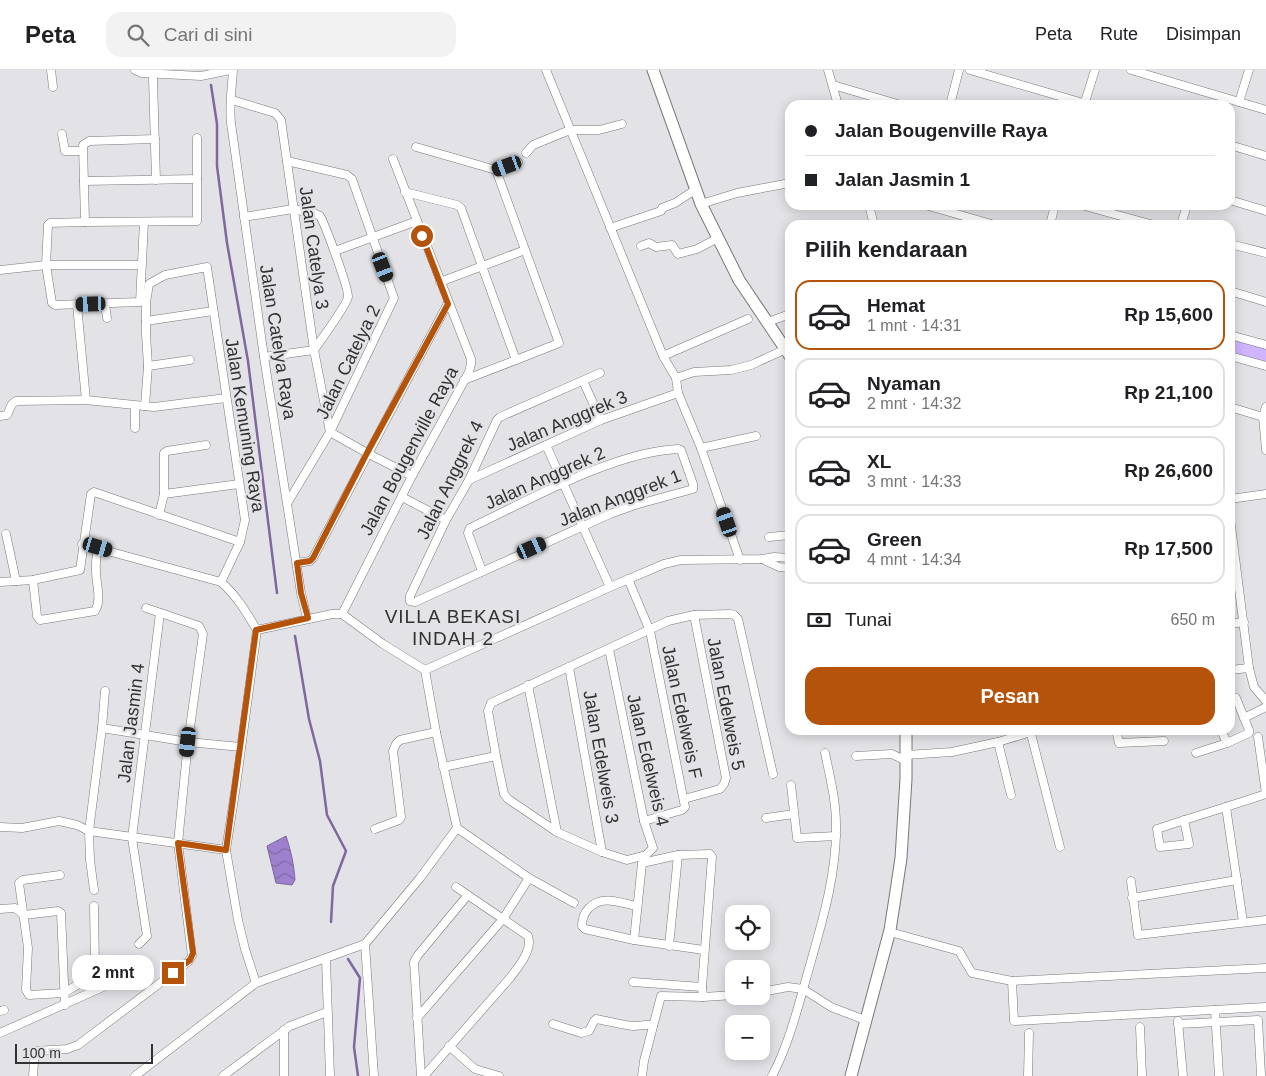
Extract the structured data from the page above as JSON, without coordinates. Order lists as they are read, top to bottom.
{
  "streets": {
    "street": [
      "Jalan Catelya 3",
      "Jalan Catelya Raya",
      "Jalan Catelya 2",
      "Jalan Anggrek 3",
      "Jalan Kemuning Raya",
      "Jalan Bougenville Raya",
      "Jalan Anggrek 2",
      "Jalan Anggrek 4",
      "Jalan Anggrek 1",
      "Jalan Edelweis 5",
      "Jalan Edelweis F",
      "Jalan Jasmin 4",
      "Jalan Edelweis 3",
      "Jalan Edelweis 4"
    ]
  },
  "crossings": [
    ["Jalan Catelya 3", "Jalan Catelya Raya"],
    ["Jalan Catelya 3", "Jalan Catelya 2"],
    ["Jalan Catelya Raya", "Jalan Catelya 2"],
    ["Jalan Anggrek 3", "Jalan Anggrek 4"],
    ["Jalan Anggrek 2", "Jalan Anggrek 1"],
    ["Jalan Anggrek 4", "Jalan Anggrek 1"],
    ["Jalan Edelweis 5", "Jalan Edelweis F"],
    ["Jalan Edelweis 3", "Jalan Edelweis 4"]
  ],
  "districts": ["VILLA BEKASI INDAH 2"],
  "scale_bar": "100 m",
  "page": {
    "header": "Peta",
    "search": "Cari di sini",
    "nav": ["Peta", "Rute", "Disimpan"],
    "banner": ["Jalan Bougenville Raya", "Jalan Jasmin 1"],
    "heading": "Pilih kendaraan",
    "list": [
      {
        "name": "Hemat",
        "note": "1 mnt · 14:31",
        "value": "Rp 15,600"
      },
      {
        "name": "Nyaman",
        "note": "2 mnt · 14:32",
        "value": "Rp 21,100"
      },
      {
        "name": "XL",
        "note": "3 mnt · 14:33",
        "value": "Rp 26,600"
      },
      {
        "name": "Green",
        "note": "4 mnt · 14:34",
        "value": "Rp 17,500"
      }
    ],
    "pay": ["Tunai", "650 m"],
    "buttons": "Pesan",
    "map_buttons": ["+", "−"],
    "bubble": "2 mnt",
    "scale": "100 m"
  }
}
